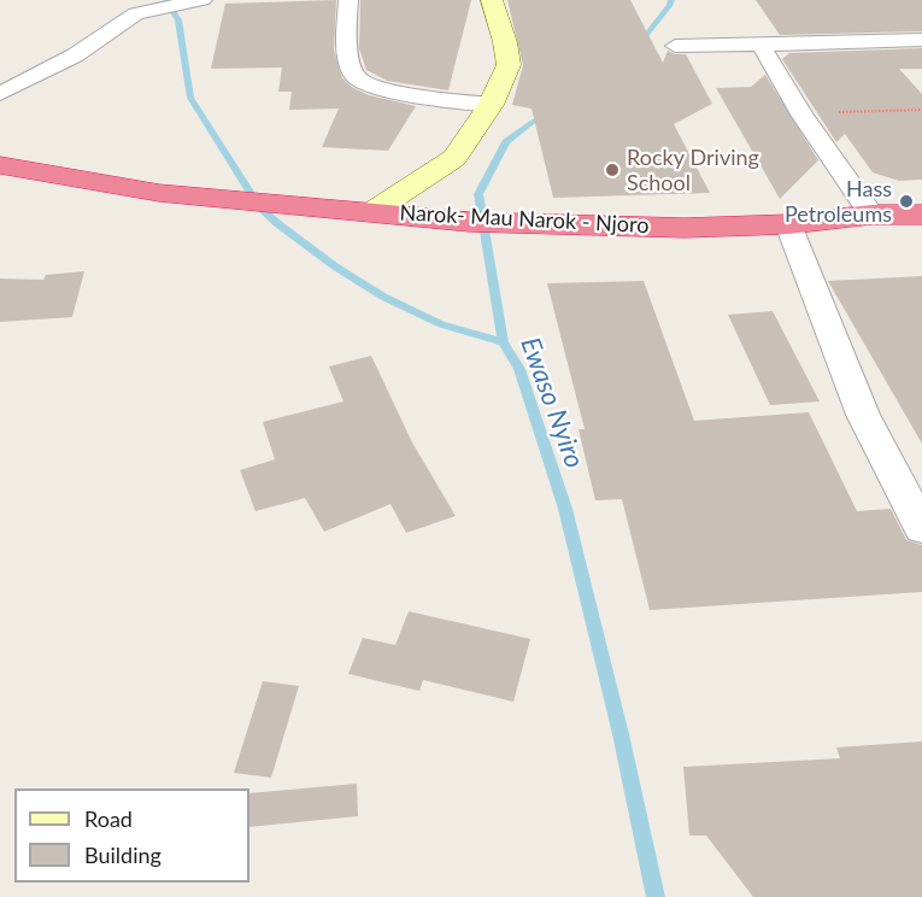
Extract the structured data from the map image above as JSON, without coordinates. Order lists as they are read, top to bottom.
{
  "streets": {
    "highway": ["Narok- Mau Narok - Njoro"]
  },
  "water": ["Ewaso Nyiro"],
  "places": ["Rocky Driving School", "Hass Petroleums"],
  "legend": ["Road", "Building"]
}
